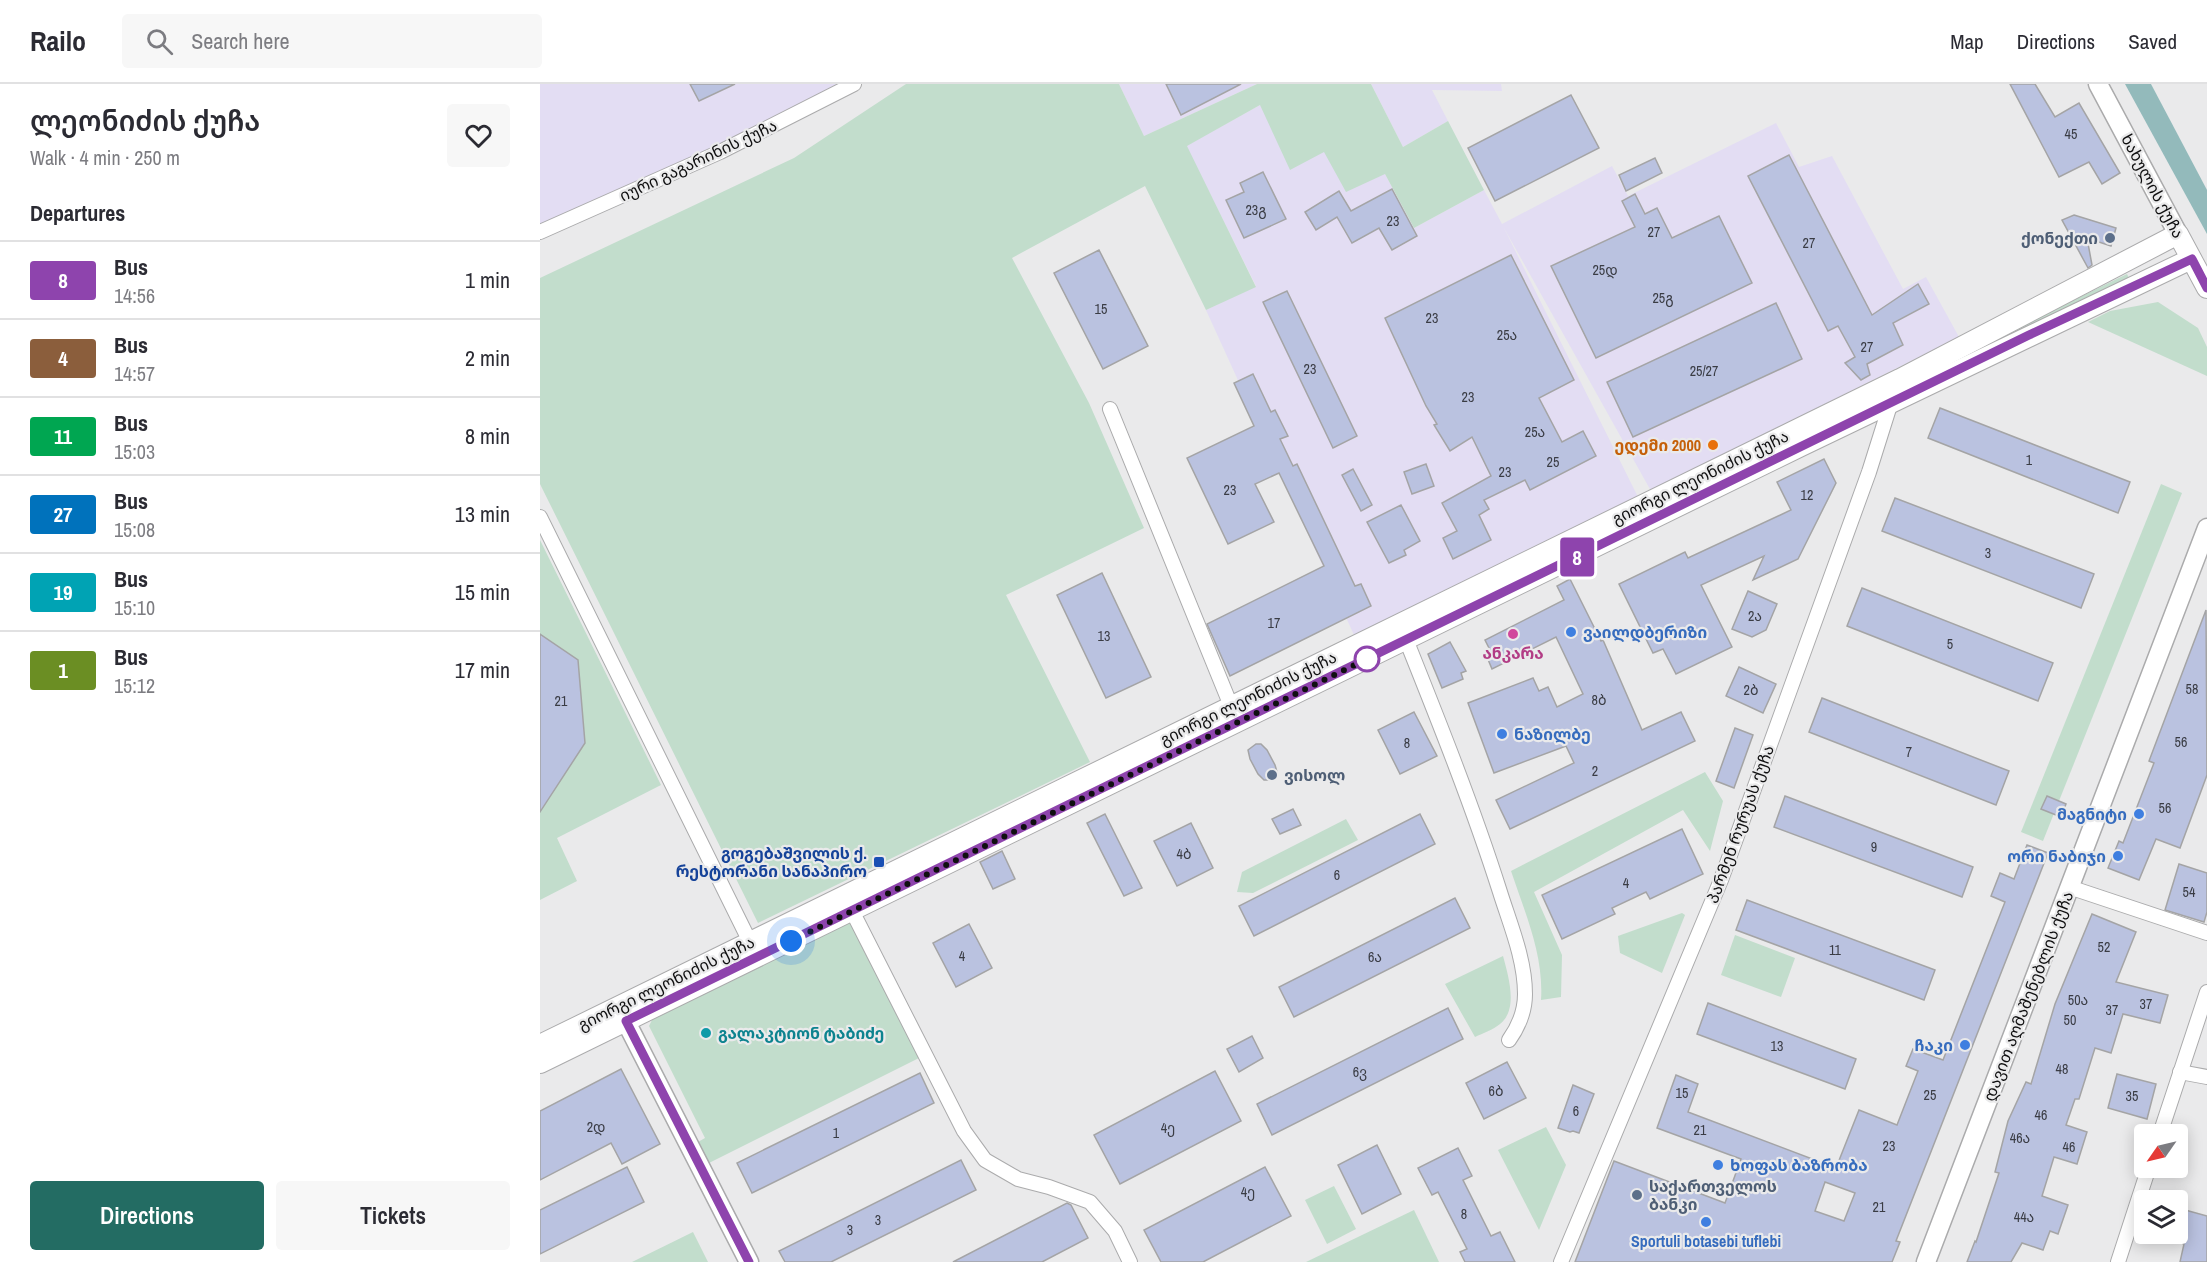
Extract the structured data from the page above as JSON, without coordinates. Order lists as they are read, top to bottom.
{
  "streets": {
    "main road": ["ხახულის ქუჩა", "გიორგი ლეონიძის ქუჩა"],
    "street": ["იური გაგარინის ქუჩა", "პარმენ რურუას ქუჩა", "დავით აღმაშენებლის ქუჩა"]
  },
  "crossings": [
    ["ხახულის ქუჩა", "გიორგი ლეონიძის ქუჩა"],
    ["გიორგი ლეონიძის ქუჩა", "პარმენ რურუას ქუჩა"]
  ],
  "places": {
    "other": [
      "ქონექთი",
      "ედემი 2000",
      "ვაილდბერიზი",
      "ანკარა",
      "ნაზილბე",
      "ვისოლ",
      "მაგნიტი",
      "ორი ნაბიჯი",
      "გალაკტიონ ტაბიძე",
      "ჩაკი",
      "Ხოფას Ბაზრობა",
      "საქართველოს ბანკი",
      "Sportuli botasebi tuflebi"
    ],
    "transit": ["გოგებაშვილის ქ. რესტორანი სანაპირო"]
  },
  "lines": ["bus line 8"],
  "house_numbers": [
    "45",
    "23გ",
    "23",
    "27",
    "27",
    "25დ",
    "25გ",
    "15",
    "23",
    "25ა",
    "27",
    "23",
    "25/27",
    "23",
    "25ა",
    "1",
    "25",
    "23",
    "23",
    "12",
    "3",
    "2ა",
    "17",
    "13",
    "5",
    "58",
    "2ბ",
    "8ბ",
    "21",
    "56",
    "8",
    "7",
    "2",
    "56",
    "9",
    "4ბ",
    "6",
    "4",
    "54",
    "52",
    "11",
    "4",
    "6ა",
    "50ა",
    "37",
    "37",
    "50",
    "13",
    "48",
    "6ვ",
    "6ბ",
    "15",
    "25",
    "35",
    "6",
    "46",
    "2დ",
    "4ე",
    "21",
    "1",
    "46ა",
    "23",
    "46",
    "4ე",
    "21",
    "8",
    "44ა",
    "3",
    "3"
  ],
  "north": "bottom left",
  "page": {
    "header": "Railo",
    "search": "Search here",
    "nav": ["Map", "Directions", "Saved"],
    "heading": [
      ["ლეონიძის ქუჩა", "Walk · 4 min · 250 m"],
      "Departures"
    ],
    "on_map": "8",
    "list": [
      {
        "mark": "8",
        "name": "Bus",
        "note": "14:56",
        "value": "1 min"
      },
      {
        "mark": "4",
        "name": "Bus",
        "note": "14:57",
        "value": "2 min"
      },
      {
        "mark": "11",
        "name": "Bus",
        "note": "15:03",
        "value": "8 min"
      },
      {
        "mark": "27",
        "name": "Bus",
        "note": "15:08",
        "value": "13 min"
      },
      {
        "mark": "19",
        "name": "Bus",
        "note": "15:10",
        "value": "15 min"
      },
      {
        "mark": "1",
        "name": "Bus",
        "note": "15:12",
        "value": "17 min"
      }
    ],
    "buttons": ["Directions", "Tickets"]
  }
}
